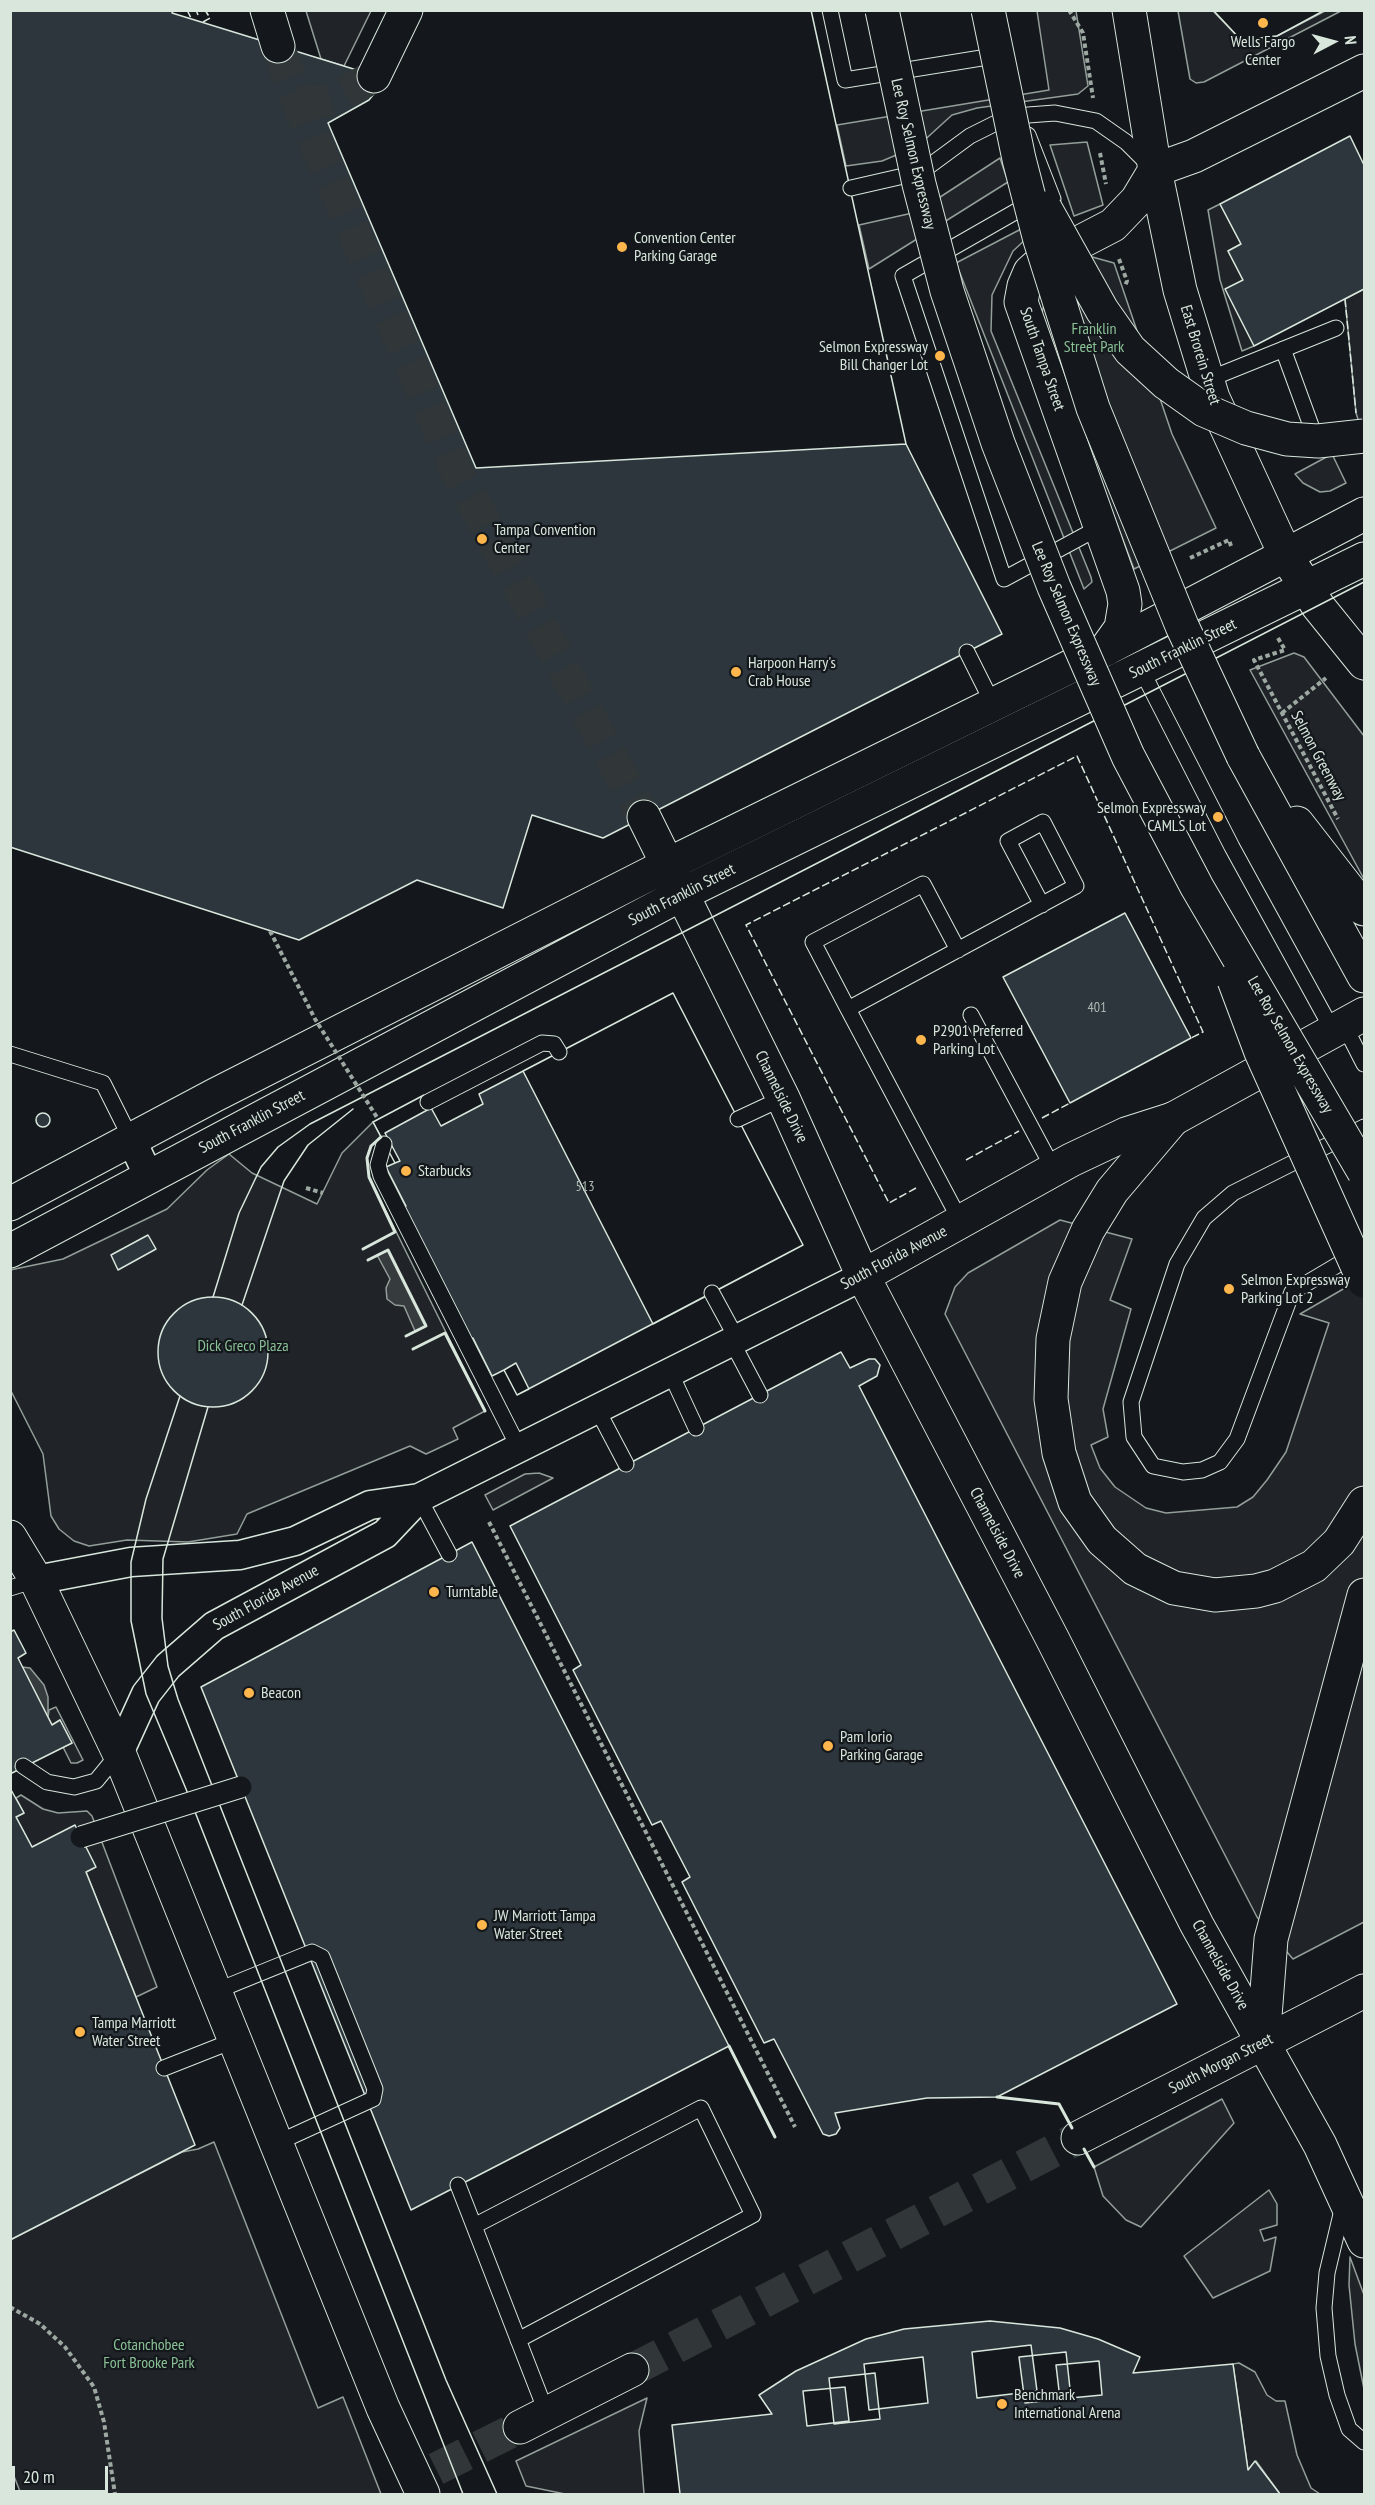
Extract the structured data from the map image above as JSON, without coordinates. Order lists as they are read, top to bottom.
{
  "streets": {
    "main road": [
      "Lee Roy Selmon Expressway",
      "East Brorein Street",
      "South Tampa Street",
      "South Franklin Street",
      "Channelside Drive",
      "South Florida Avenue",
      "South Morgan Street"
    ],
    "path": ["Selmon Greenway"]
  },
  "crossings": [
    ["East Brorein Street", "South Tampa Street"],
    ["East Brorein Street", "South Franklin Street"],
    ["South Tampa Street", "South Franklin Street"],
    ["South Franklin Street", "Channelside Drive"],
    ["Channelside Drive", "South Florida Avenue"],
    ["Channelside Drive", "South Morgan Street"]
  ],
  "parks": ["Franklin Street Park", "Dick Greco Plaza", "Cotanchobee Fort Brooke Park"],
  "places": [
    "Wells Fargo Center",
    "Convention Center Parking Garage",
    "Selmon Expressway Bill Changer Lot",
    "Tampa Convention Center",
    "Harpoon Harry's Crab House",
    "Selmon Expressway CAMLS Lot",
    "P2901 Preferred Parking Lot",
    "Starbucks",
    "Selmon Expressway Parking Lot 2",
    "Turntable",
    "Beacon",
    "Pam Iorio Parking Garage",
    "JW Marriott Tampa Water Street",
    "Tampa Marriott Water Street",
    "Benchmark International Arena"
  ],
  "house_numbers": ["401", "513"],
  "scale_bar": "20 m",
  "north": "right"
}
